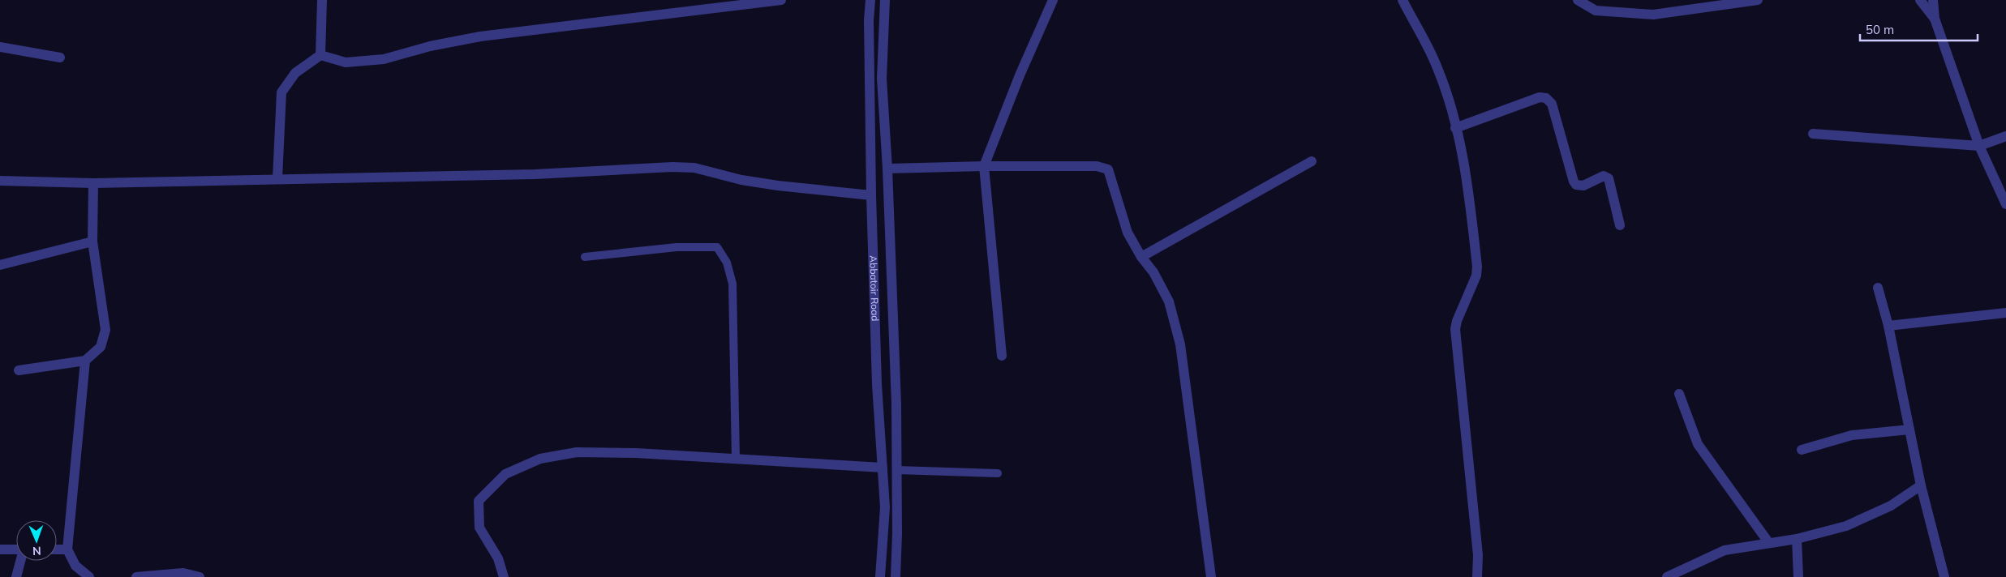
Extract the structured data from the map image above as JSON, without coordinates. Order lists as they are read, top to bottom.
{
  "streets": {
    "street": ["Abbatoir Road"]
  },
  "scale_bar": "50 m",
  "north": "bottom"
}
